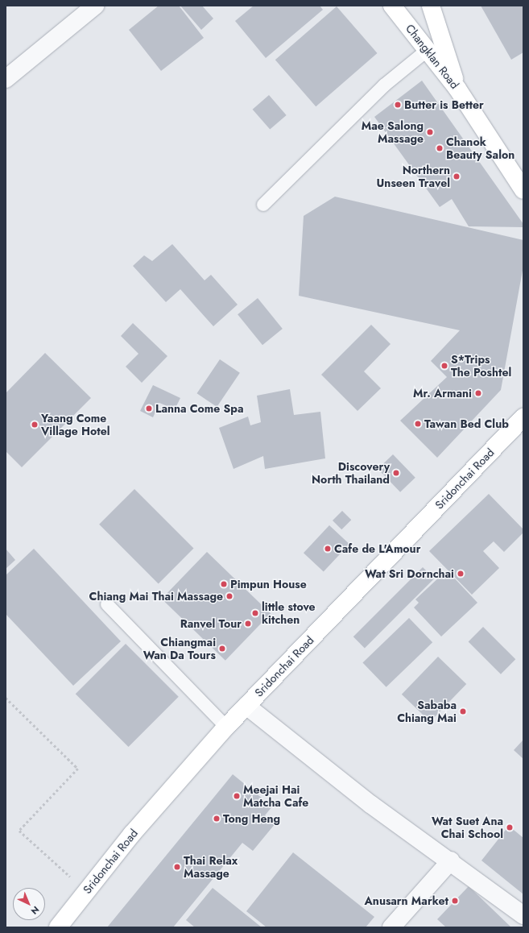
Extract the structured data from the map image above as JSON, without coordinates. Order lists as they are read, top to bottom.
{
  "streets": {
    "street": ["Changklan Road", "Sridonchai Road"]
  },
  "places": [
    "Butter is Better",
    "Mae Salong Massage",
    "Chanok Beauty Salon",
    "Northern Unseen Travel",
    "S*Trips The Poshtel",
    "Mr. Armani",
    "Lanna Come Spa",
    "Tawan Bed Club",
    "Yaang Come Village Hotel",
    "Discovery North Thailand",
    "Cafe de L'Amour",
    "Wat Sri Dornchai",
    "Pimpun House",
    "Chiang Mai Thai Massage",
    "little stove kitchen",
    "Ranvel Tour",
    "Chiangmai Wan Da Tours",
    "Sababa Chiang Mai",
    "Meejai Hai Matcha Cafe",
    "Tong Heng",
    "Wat Suet Ana Chai School",
    "Thai Relax Massage",
    "Anusarn Market"
  ],
  "north": "bottom right"
}
